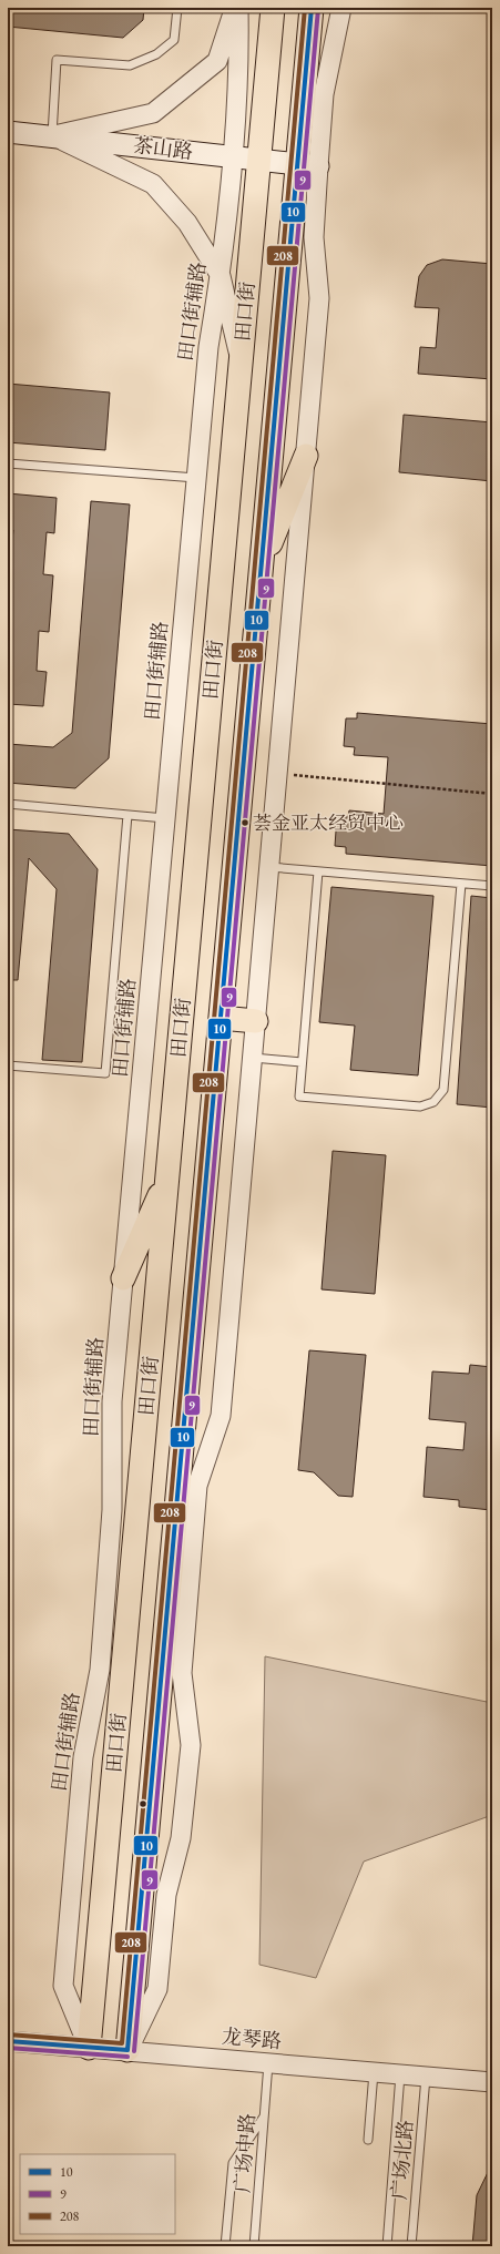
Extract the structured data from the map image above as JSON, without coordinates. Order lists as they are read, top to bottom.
{
  "streets": {
    "main road": ["茶山路", "田口街"],
    "street": ["田口街辅路", "龙琴路"],
    "lane": ["广场中路", "广场北路"]
  },
  "crossings": [
    ["茶山路", "田口街辅路"],
    ["茶山路", "田口街"],
    ["田口街辅路", "田口街"],
    ["田口街辅路", "龙琴路"],
    ["田口街", "龙琴路"],
    ["龙琴路", "广场中路"],
    ["龙琴路", "广场北路"]
  ],
  "places": ["荟金亚太经贸中心"],
  "lines": ["transit line 10", "transit line 208", "transit line 9"],
  "legend": ["10", "9", "208"]
}
